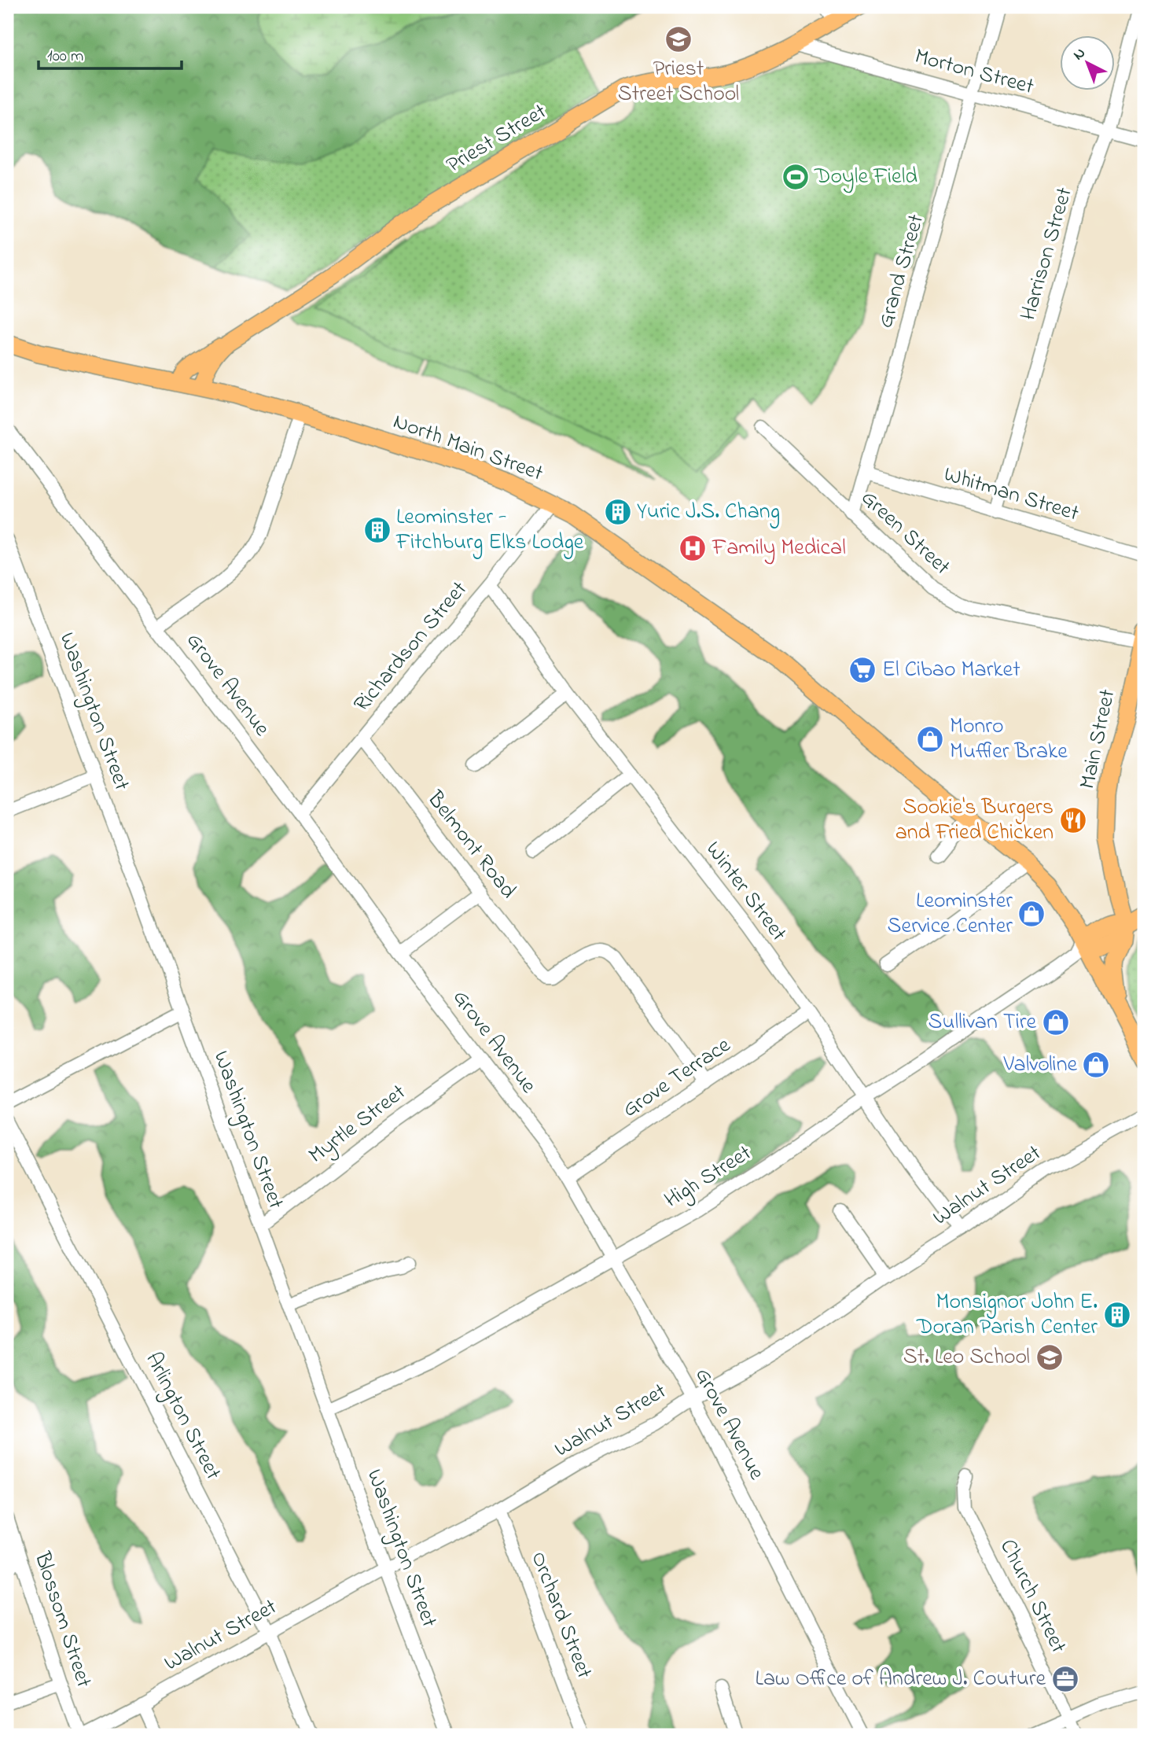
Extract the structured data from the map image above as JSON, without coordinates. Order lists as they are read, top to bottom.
{
  "streets": {
    "main road": ["Priest Street", "North Main Street", "Main Street"],
    "street": [
      "Morton Street",
      "Harrison Street",
      "Grand Street",
      "Whitman Street",
      "Green Street",
      "Richardson Street",
      "Grove Avenue",
      "Washington Street",
      "Belmont Road",
      "Winter Street",
      "Grove Terrace",
      "Myrtle Street",
      "High Street",
      "Walnut Street",
      "Arlington Street",
      "Church Street",
      "Orchard Street",
      "Blossom Street"
    ]
  },
  "crossings": [
    ["Morton Street", "Priest Street"],
    ["Morton Street", "Harrison Street"],
    ["Morton Street", "Grand Street"],
    ["Priest Street", "North Main Street"],
    ["Harrison Street", "Whitman Street"],
    ["Grand Street", "Whitman Street"],
    ["Grand Street", "Green Street"],
    ["North Main Street", "Richardson Street"],
    ["North Main Street", "High Street"],
    ["Green Street", "Main Street"],
    ["Richardson Street", "Grove Avenue"],
    ["Richardson Street", "Belmont Road"],
    ["Richardson Street", "Winter Street"],
    ["Grove Avenue", "Grove Terrace"],
    ["Grove Avenue", "Myrtle Street"],
    ["Grove Avenue", "High Street"],
    ["Grove Avenue", "Walnut Street"],
    ["Washington Street", "Myrtle Street"],
    ["Washington Street", "High Street"],
    ["Washington Street", "Walnut Street"],
    ["Belmont Road", "Grove Terrace"],
    ["Winter Street", "Grove Terrace"],
    ["Winter Street", "High Street"],
    ["Winter Street", "Walnut Street"],
    ["Walnut Street", "Arlington Street"],
    ["Walnut Street", "Orchard Street"],
    ["Walnut Street", "Blossom Street"]
  ],
  "places": {
    "school or university": ["Priest Street School", "St. Leo School"],
    "sports": ["Doyle Field"],
    "building": ["Yuric J.S. Chang", "Leominster - Fitchburg Elks Lodge", "Monsignor John E. Doran Parish Center"],
    "hospital": ["Family Medical"],
    "supermarket": ["El Cibao Market"],
    "shop": [
      "Monro Muffler Brake",
      "Leominster Service Center",
      "Sullivan Tire",
      "Valvoline"
    ],
    "restaurant": ["Sookie's Burgers and Fried Chicken"],
    "office": ["Law Office of Andrew J. Couture"]
  },
  "scale_bar": "100 m",
  "north": "top left"
}
